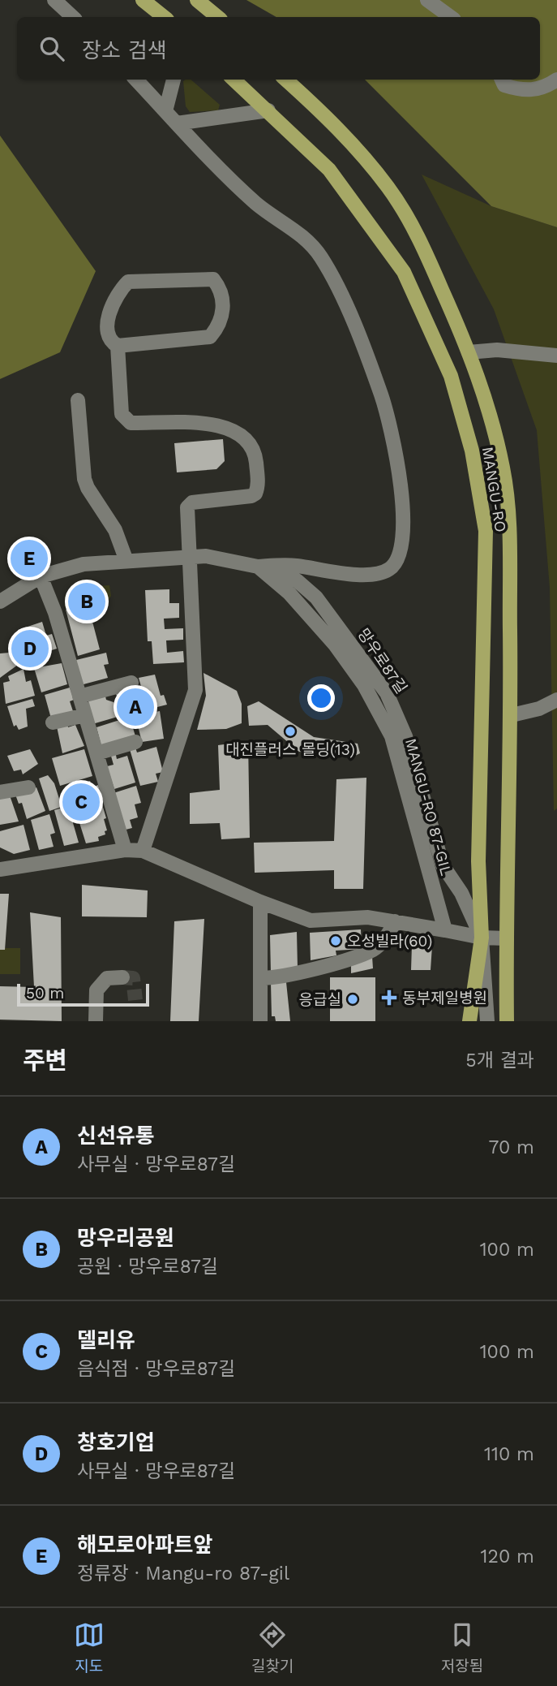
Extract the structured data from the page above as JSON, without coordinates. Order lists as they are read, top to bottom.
{
  "streets": {
    "main road": ["MANGU-RO"],
    "street": ["망우로87길", "MANGU-RO 87-GIL"]
  },
  "crossings": [
    ["MANGU-RO", "망우로87길"],
    ["망우로87길", "MANGU-RO 87-GIL"]
  ],
  "places": {
    "other": ["대진플러스 몰딩(13)", "오성빌라(60)", "응급실"],
    "health": ["동부제일병원"]
  },
  "scale_bar": "50 m",
  "page": {
    "search": "장소 검색",
    "pins": [
      "E",
      "B",
      "D",
      "A",
      "C"
    ],
    "scale": "50 m",
    "heading": ["주변", "5개 결과"],
    "list": [
      {
        "mark": "A",
        "name": "신선유통",
        "note": "사무실 · 망우로87길",
        "value": "70 m"
      },
      {
        "mark": "B",
        "name": "망우리공원",
        "note": "공원 · 망우로87길",
        "value": "100 m"
      },
      {
        "mark": "C",
        "name": "델리유",
        "note": "음식점 · 망우로87길",
        "value": "100 m"
      },
      {
        "mark": "D",
        "name": "창호기업",
        "note": "사무실 · 망우로87길",
        "value": "110 m"
      },
      {
        "mark": "E",
        "name": "해모로아파트앞",
        "note": "정류장 · Mangu-ro 87-gil",
        "value": "120 m"
      }
    ],
    "nav": ["지도", "길찾기", "저장됨"]
  }
}
